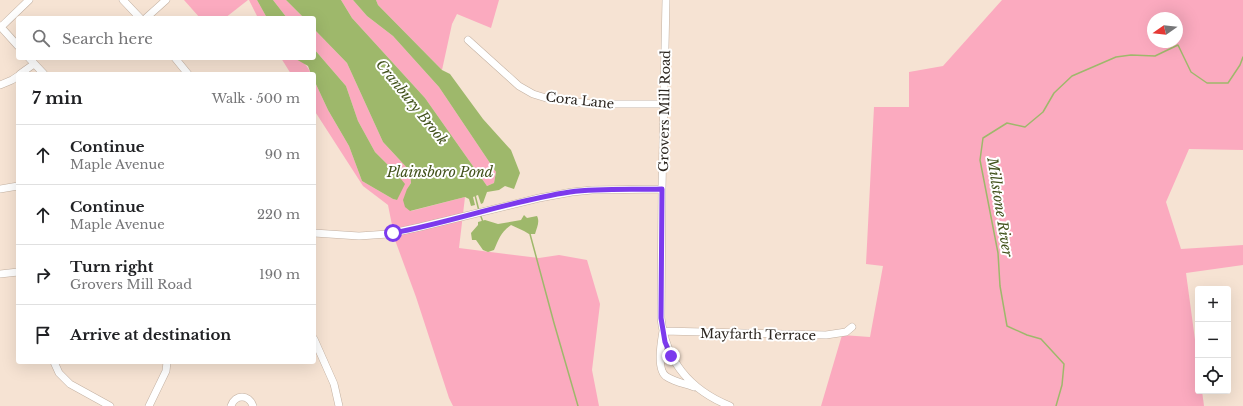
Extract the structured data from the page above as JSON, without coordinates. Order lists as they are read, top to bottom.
{
  "streets": {
    "street": ["Cora Lane", "Grovers Mill Road", "Mayfarth Terrace"]
  },
  "crossings": [
    ["Cora Lane", "Grovers Mill Road"],
    ["Grovers Mill Road", "Mayfarth Terrace"]
  ],
  "water": ["Cranbury Brook", "Plainsboro Pond", "Millstone River"],
  "north": "left",
  "page": {
    "search": "Search here",
    "heading": ["7 min", "Walk · 500 m"],
    "list": [
      ["Continue", "Maple Avenue", "90 m"],
      ["Continue", "Maple Avenue", "220 m"],
      ["Turn right", "Grovers Mill Road", "190 m"],
      "Arrive at destination"
    ],
    "map_buttons": ["+", "−"]
  }
}
